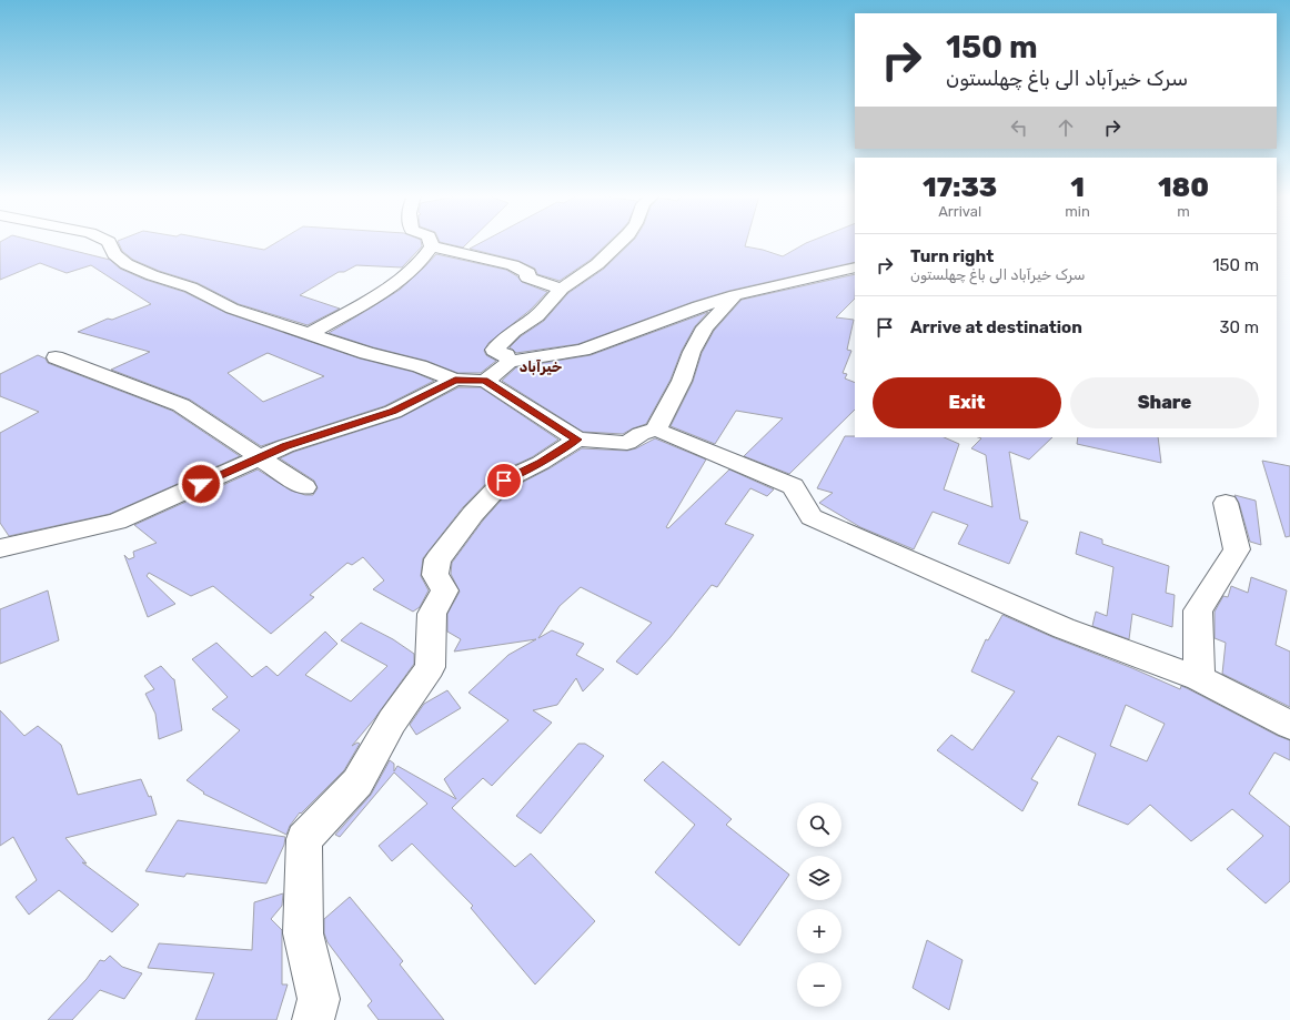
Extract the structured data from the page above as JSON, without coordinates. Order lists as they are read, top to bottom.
{
  "districts": ["خیرآباد"],
  "page": {
    "turn": ["150 m", "سرک خیرآباد الی باغ چهلستون"],
    "eta": [
      "17:33",
      "Arrival",
      "1",
      "min",
      "180",
      "m"
    ],
    "list": [
      {
        "name": "Turn right",
        "note": "سرک خیرآباد الی باغ چهلستون",
        "value": "150 m"
      },
      {
        "name": "Arrive at destination",
        "value": "30 m"
      }
    ],
    "buttons": ["Exit", "Share"],
    "map_buttons": ["+", "−"]
  }
}
